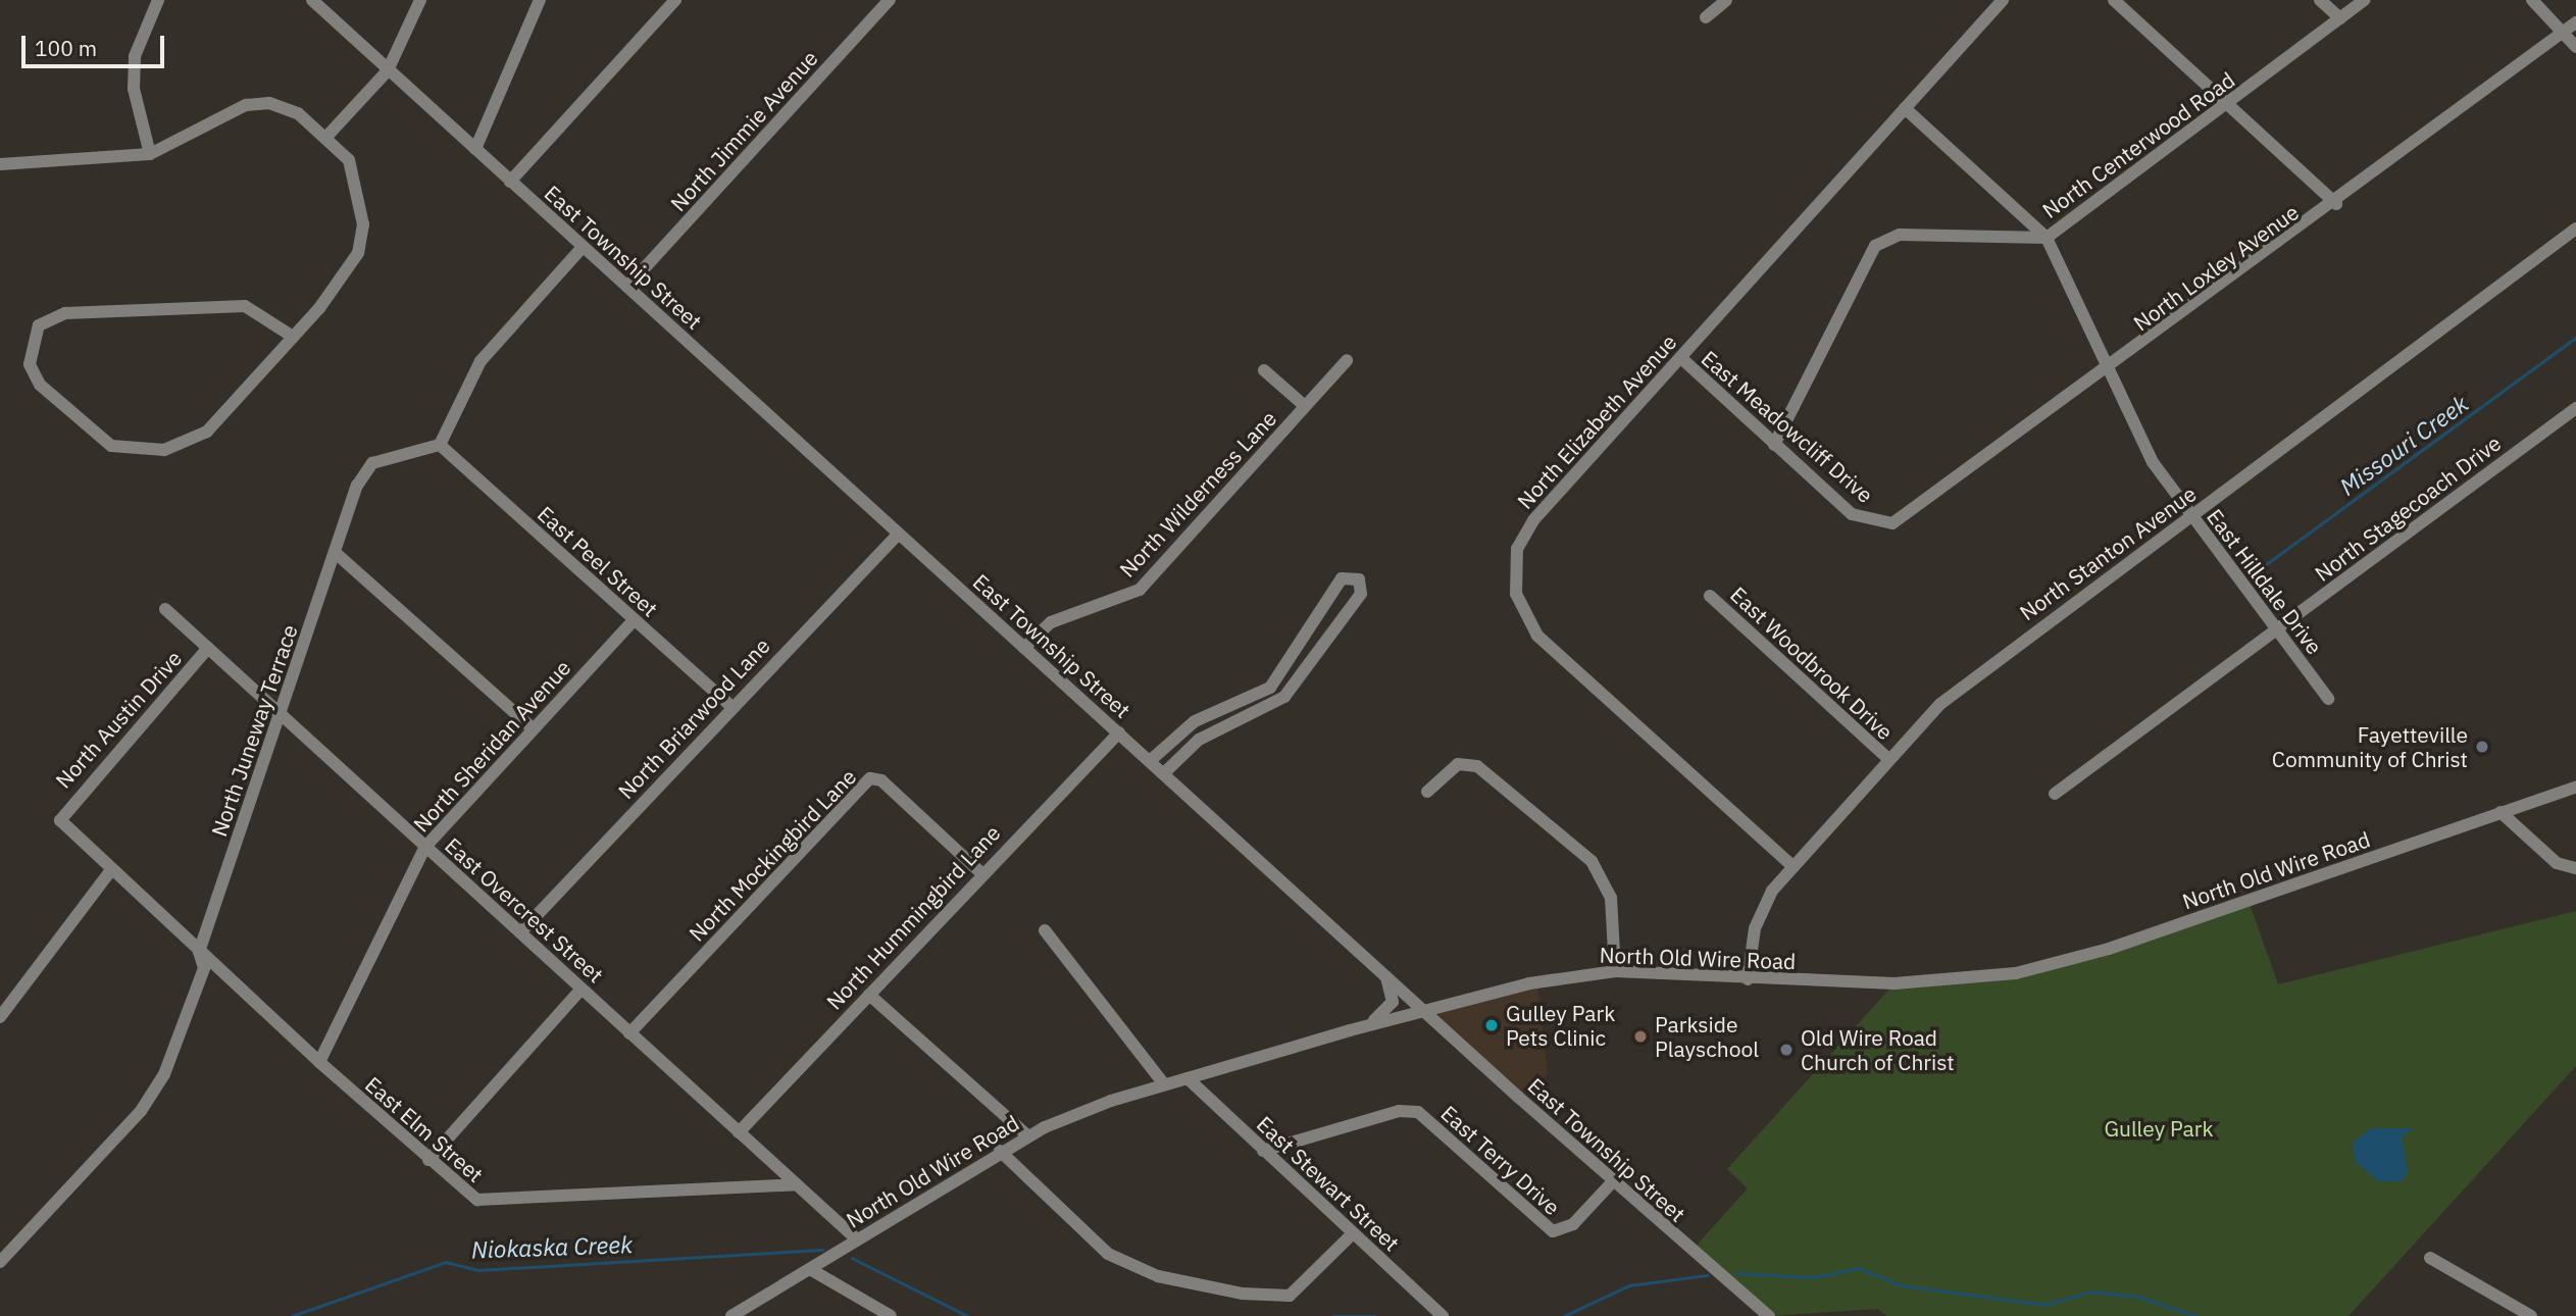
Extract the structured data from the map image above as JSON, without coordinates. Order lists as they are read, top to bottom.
{
  "streets": {
    "street": [
      "North Jimmie Avenue",
      "North Centerwood Road",
      "East Township Street",
      "North Loxley Avenue",
      "North Elizabeth Avenue",
      "East Meadowcliff Drive",
      "North Wilderness Lane",
      "North Stagecoach Drive",
      "North Stanton Avenue",
      "East Peel Street",
      "East Hilldale Drive",
      "East Woodbrook Drive",
      "North Briarwood Lane",
      "North Austin Drive",
      "North Juneway Terrace",
      "North Sheridan Avenue",
      "North Mockingbird Lane",
      "North Old Wire Road",
      "East Overcrest Street",
      "North Hummingbird Lane",
      "East Elm Street",
      "East Terry Drive",
      "East Stewart Street"
    ]
  },
  "crossings": [
    ["North Jimmie Avenue", "East Township Street"],
    ["North Centerwood Road", "East Meadowcliff Drive"],
    ["North Centerwood Road", "East Hilldale Drive"],
    ["East Township Street", "North Wilderness Lane"],
    ["East Township Street", "North Briarwood Lane"],
    ["East Township Street", "North Old Wire Road"],
    ["East Township Street", "North Hummingbird Lane"],
    ["East Township Street", "East Terry Drive"],
    ["North Loxley Avenue", "East Meadowcliff Drive"],
    ["North Loxley Avenue", "East Hilldale Drive"],
    ["North Elizabeth Avenue", "East Meadowcliff Drive"],
    ["North Elizabeth Avenue", "North Stanton Avenue"],
    ["North Elizabeth Avenue", "East Hilldale Drive"],
    ["North Stagecoach Drive", "East Hilldale Drive"],
    ["North Stanton Avenue", "East Hilldale Drive"],
    ["North Stanton Avenue", "East Woodbrook Drive"],
    ["North Stanton Avenue", "North Old Wire Road"],
    ["East Peel Street", "North Briarwood Lane"],
    ["East Peel Street", "North Juneway Terrace"],
    ["East Peel Street", "North Sheridan Avenue"],
    ["North Briarwood Lane", "East Overcrest Street"],
    ["North Austin Drive", "East Overcrest Street"],
    ["North Austin Drive", "East Elm Street"],
    ["North Juneway Terrace", "East Overcrest Street"],
    ["North Juneway Terrace", "East Elm Street"],
    ["North Sheridan Avenue", "East Overcrest Street"],
    ["North Sheridan Avenue", "East Elm Street"],
    ["North Mockingbird Lane", "East Overcrest Street"],
    ["North Mockingbird Lane", "North Hummingbird Lane"],
    ["North Old Wire Road", "East Overcrest Street"],
    ["North Old Wire Road", "East Stewart Street"],
    ["East Overcrest Street", "North Hummingbird Lane"],
    ["East Overcrest Street", "East Elm Street"],
    ["East Terry Drive", "East Stewart Street"]
  ],
  "water": ["Missouri Creek", "Niokaska Creek"],
  "parks": ["Gulley Park"],
  "places": [
    "Fayetteville Community of Christ",
    "Gulley Park Pets Clinic",
    "Parkside Playschool",
    "Old Wire Road Church of Christ"
  ],
  "scale_bar": "100 m"
}
